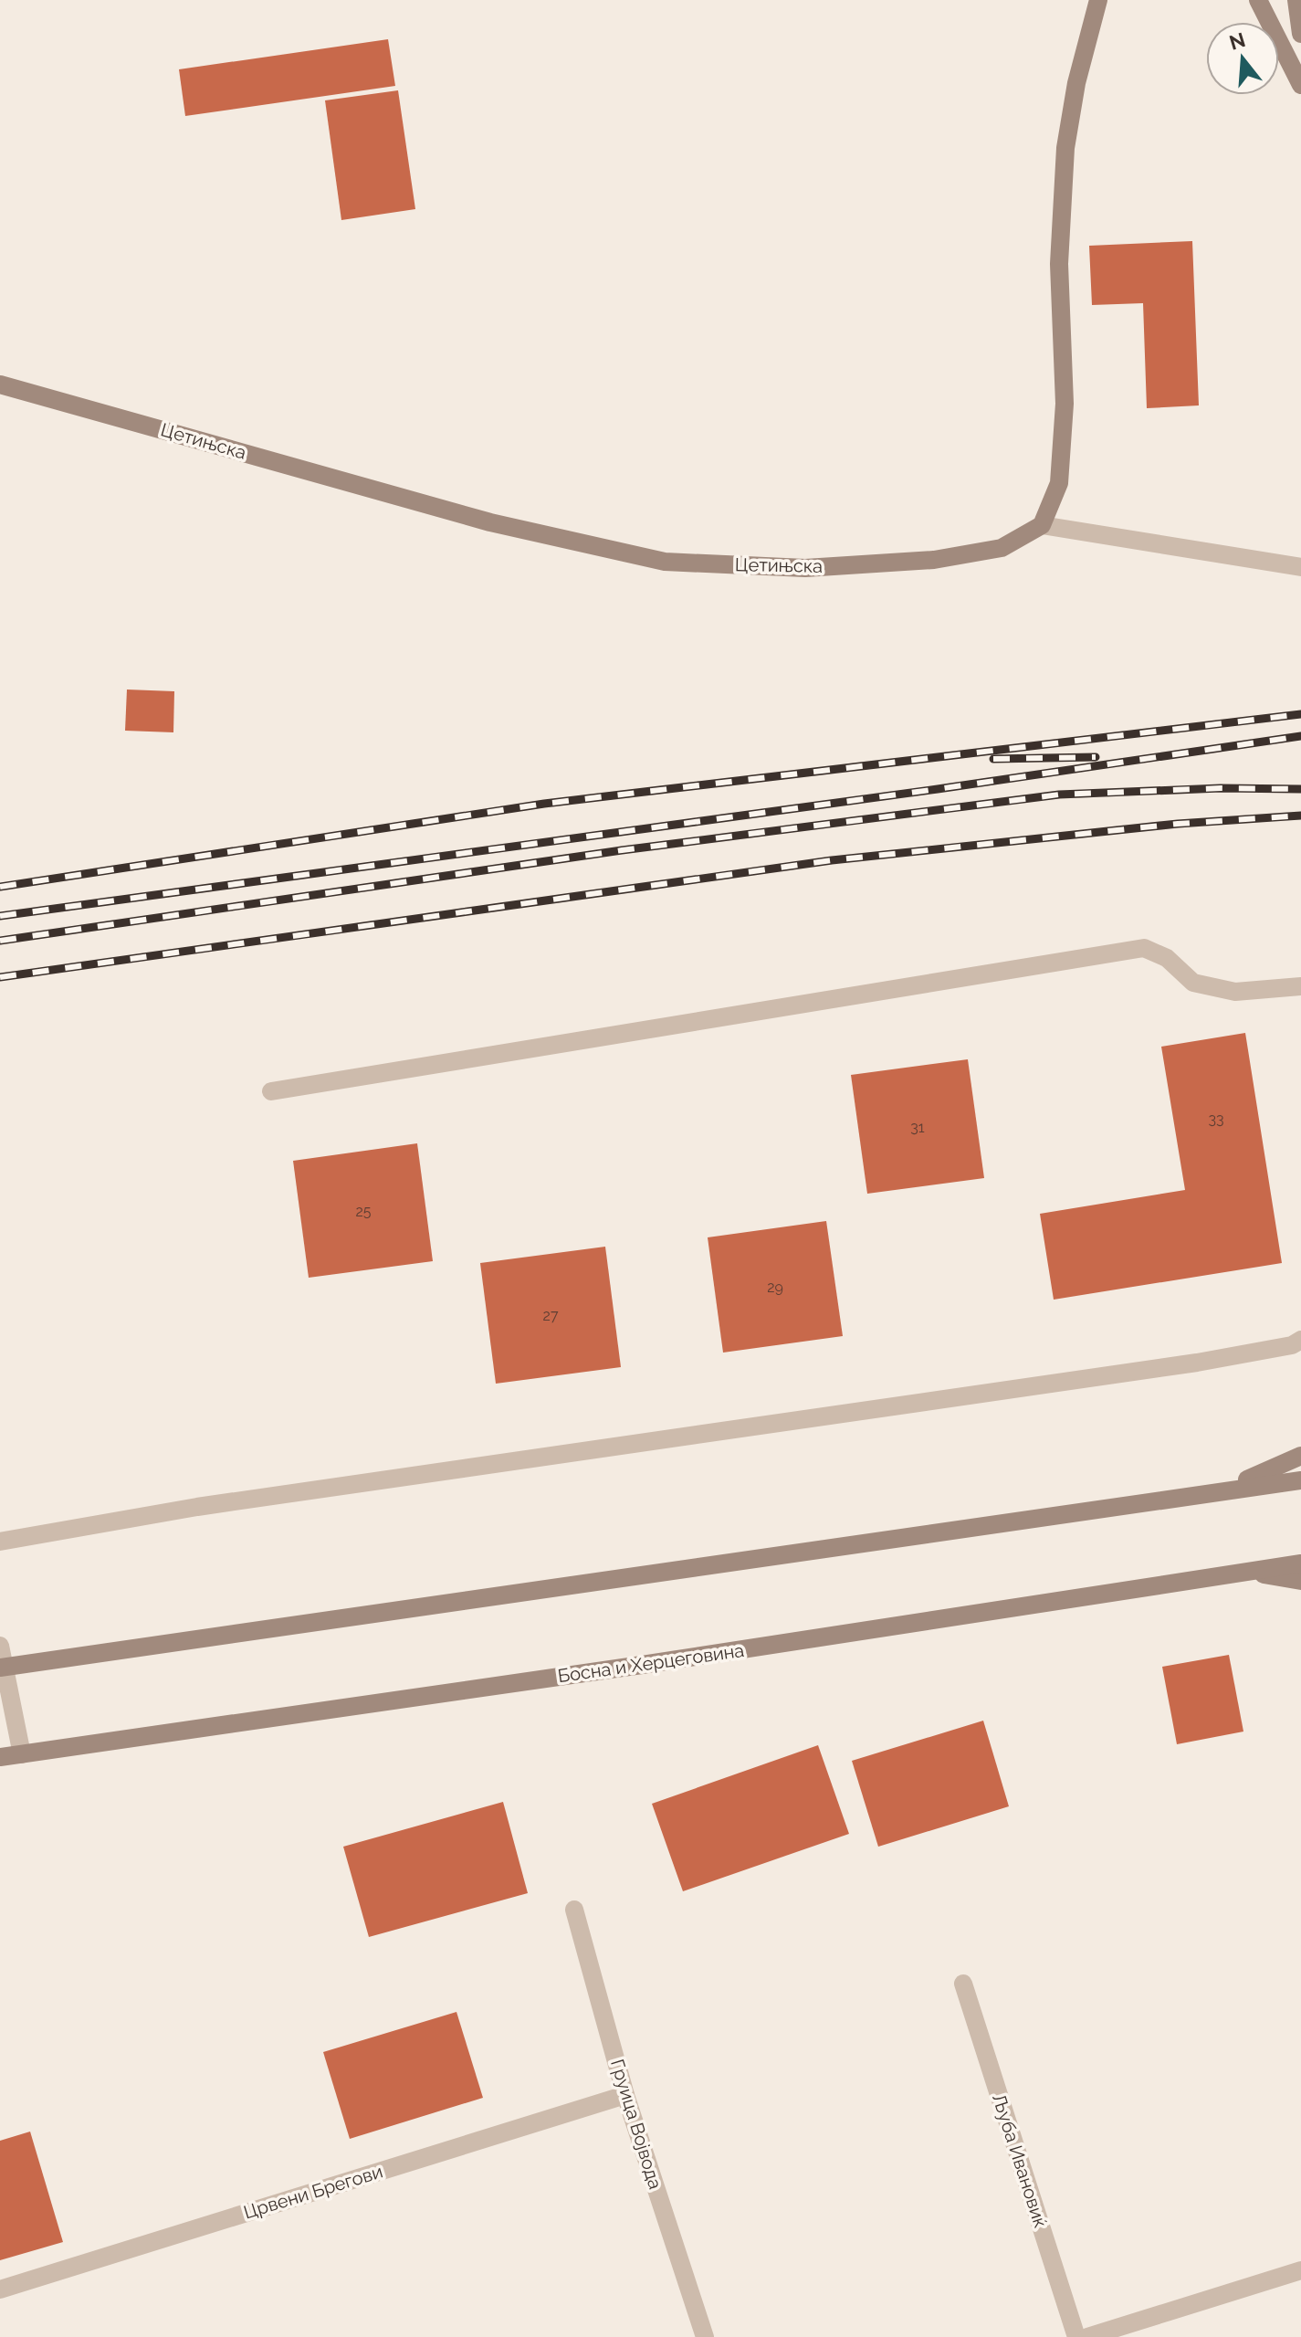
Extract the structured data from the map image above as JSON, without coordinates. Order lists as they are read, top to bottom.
{
  "streets": {
    "street": [
      "Цетињска",
      "Босна и Херцеговина",
      "Груица Војвода",
      "Љуба Ивановиќ",
      "Црвени Брегови"
    ]
  },
  "crossings": [
    ["Груица Војвода", "Црвени Брегови"]
  ],
  "house_numbers": [
    "33",
    "31",
    "25",
    "29",
    "27"
  ],
  "north": "top"
}
